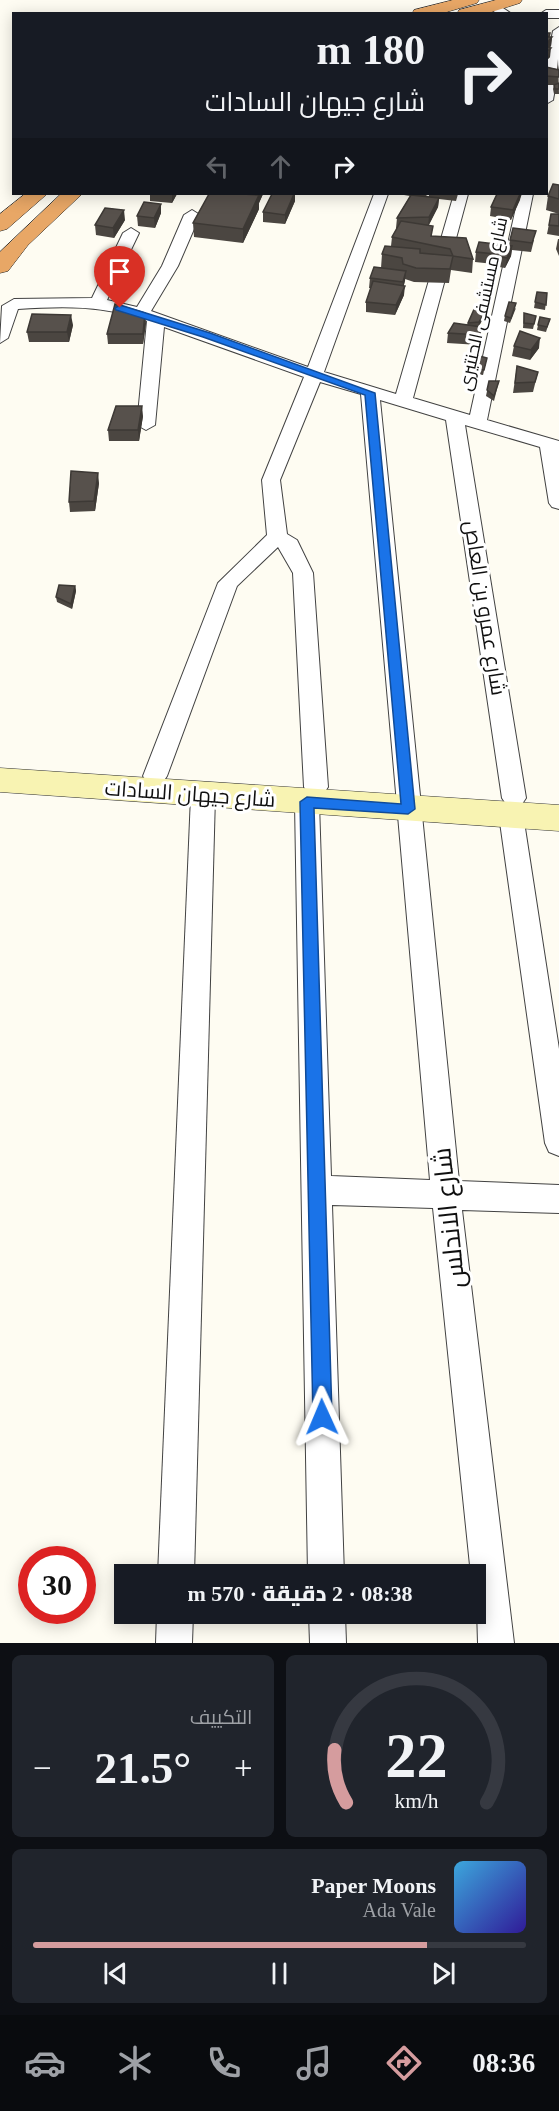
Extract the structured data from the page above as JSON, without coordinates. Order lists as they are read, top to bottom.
{
  "streets": {
    "main road": ["شارع جيهان السادات"],
    "street": ["شارع مستشفى الحنتيرى", "شارع عمرو بن العاص", "شارع الاندلس"]
  },
  "crossings": [
    ["شارع عمرو بن العاص", "شارع جيهان السادات"],
    ["شارع جيهان السادات", "شارع الاندلس"]
  ],
  "page": {
    "turn": ["180 m", "شارع جيهان السادات"],
    "limit": "30",
    "trip": "08:38 · 2 دقيقة · 570 m",
    "tile": "التكييف",
    "heat": ["−", "21.5°", "+"],
    "song": ["Paper Moons", "Ada Vale"],
    "tabs": "08:36",
    "gauge": ["22", "km/h"]
  }
}
